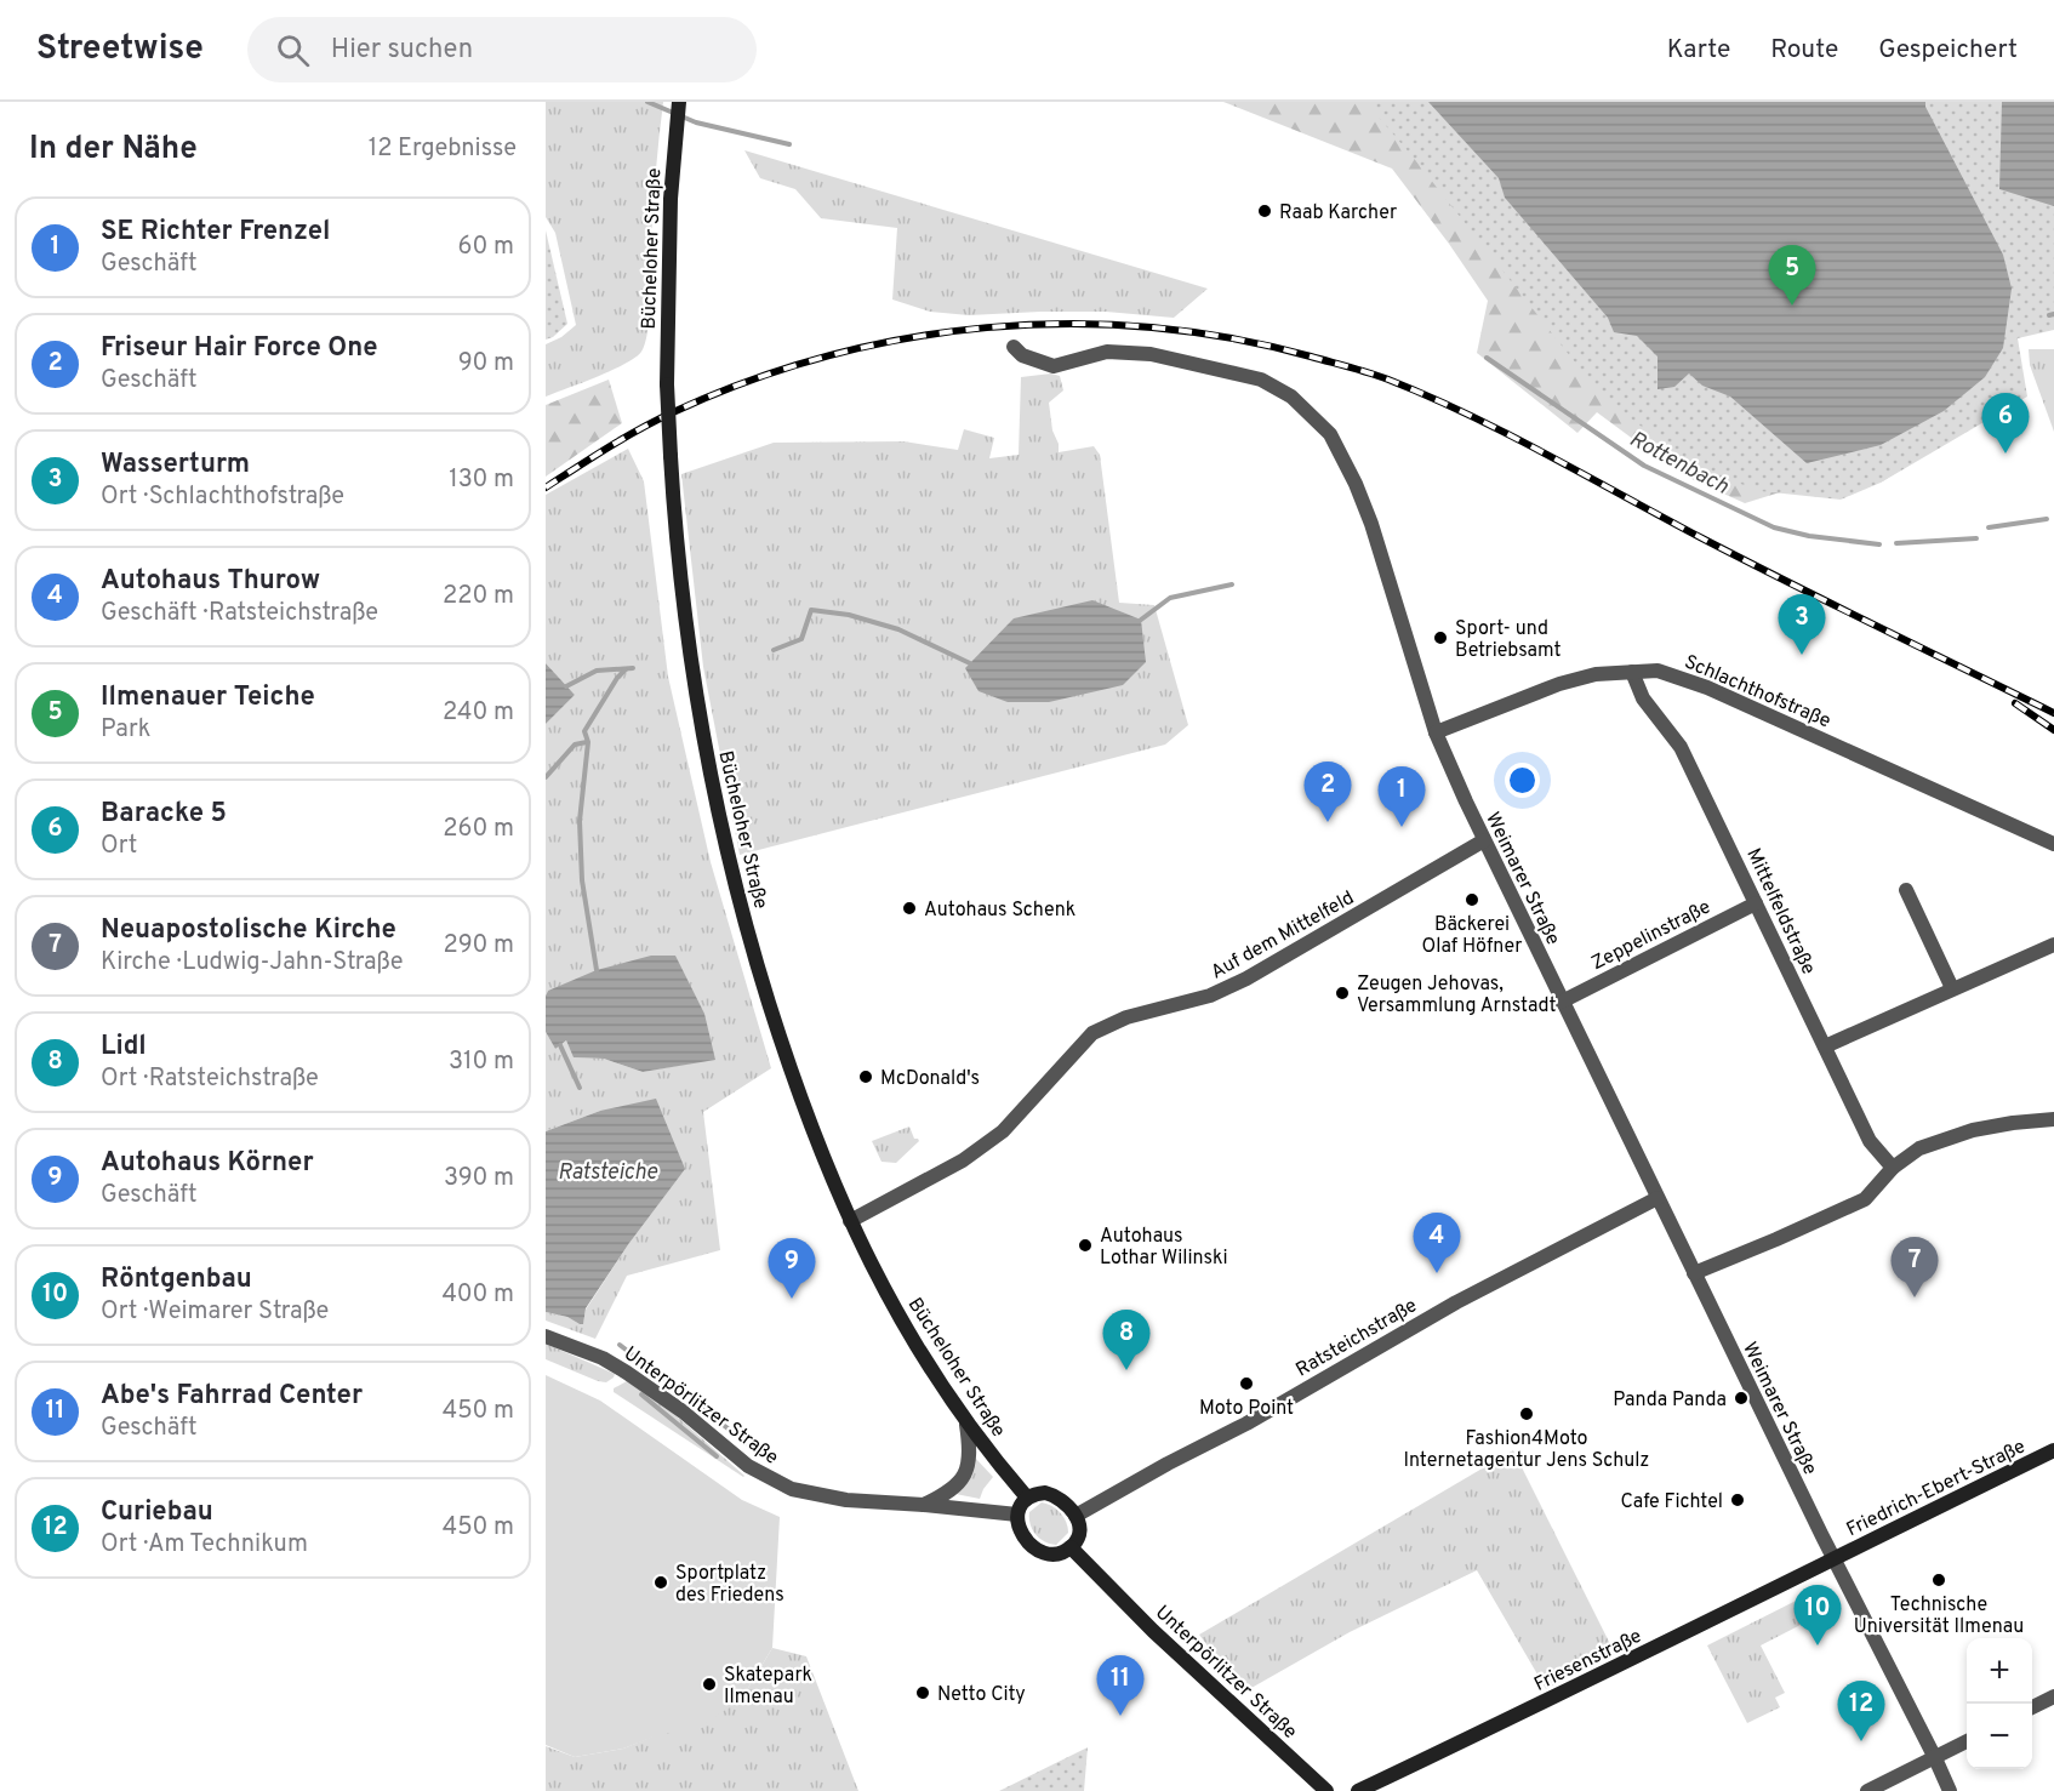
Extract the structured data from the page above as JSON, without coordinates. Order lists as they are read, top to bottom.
{
  "streets": {
    "main road": [
      "Bücheloher Straße",
      "Unterpörlitzer Straße",
      "Friedrich-Ebert-Straße",
      "Friesenstraße"
    ],
    "street": [
      "Schlachthofstraße",
      "Weimarer Straße",
      "Mittelfeldstraße",
      "Auf dem Mittelfeld",
      "Zeppelinstraße",
      "Ratsteichstraße"
    ]
  },
  "crossings": [
    ["Bücheloher Straße", "Auf dem Mittelfeld"],
    ["Bücheloher Straße", "Ratsteichstraße"],
    ["Bücheloher Straße", "Unterpörlitzer Straße"],
    ["Schlachthofstraße", "Weimarer Straße"],
    ["Schlachthofstraße", "Mittelfeldstraße"],
    ["Weimarer Straße", "Auf dem Mittelfeld"],
    ["Weimarer Straße", "Zeppelinstraße"],
    ["Weimarer Straße", "Ratsteichstraße"],
    ["Weimarer Straße", "Friedrich-Ebert-Straße"],
    ["Weimarer Straße", "Friesenstraße"],
    ["Mittelfeldstraße", "Zeppelinstraße"],
    ["Ratsteichstraße", "Unterpörlitzer Straße"],
    ["Friedrich-Ebert-Straße", "Friesenstraße"]
  ],
  "water": ["Rottenbach", "Ratsteiche"],
  "places": [
    "Raab Karcher",
    "Sport- und Betriebsamt",
    "Bäckerei Olaf Höfner",
    "Autohaus Schenk",
    "Zeugen Jehovas, Versammlung Arnstadt",
    "McDonald's",
    "Autohaus Lothar Wilinski",
    "Moto Point",
    "Panda Panda",
    "Fashion4Moto Internetagentur Jens Schulz",
    "Cafe Fichtel",
    "Technische Universität Ilmenau",
    "Sportplatz des Friedens",
    "Skatepark Ilmenau",
    "Netto City"
  ],
  "page": {
    "header": "Streetwise",
    "search": "Hier suchen",
    "nav": ["Karte", "Route", "Gespeichert"],
    "heading": ["In der Nähe", "12 Ergebnisse"],
    "list": [
      {
        "mark": "1",
        "name": "SE Richter Frenzel",
        "note": "Geschäft",
        "value": "60 m"
      },
      {
        "mark": "2",
        "name": "Friseur Hair Force One",
        "note": "Geschäft",
        "value": "90 m"
      },
      {
        "mark": "3",
        "name": "Wasserturm",
        "note": "Ort · Schlachthofstraße",
        "value": "130 m"
      },
      {
        "mark": "4",
        "name": "Autohaus Thurow",
        "note": "Geschäft · Ratsteichstraße",
        "value": "220 m"
      },
      {
        "mark": "5",
        "name": "Ilmenauer Teiche",
        "note": "Park",
        "value": "240 m"
      },
      {
        "mark": "6",
        "name": "Baracke 5",
        "note": "Ort",
        "value": "260 m"
      },
      {
        "mark": "7",
        "name": "Neuapostolische Kirche",
        "note": "Kirche · Ludwig-Jahn-Straße",
        "value": "290 m"
      },
      {
        "mark": "8",
        "name": "Lidl",
        "note": "Ort · Ratsteichstraße",
        "value": "310 m"
      },
      {
        "mark": "9",
        "name": "Autohaus Körner",
        "note": "Geschäft",
        "value": "390 m"
      },
      {
        "mark": "10",
        "name": "Röntgenbau",
        "note": "Ort · Weimarer Straße",
        "value": "400 m"
      },
      {
        "mark": "11",
        "name": "Abe's Fahrrad Center",
        "note": "Geschäft",
        "value": "450 m"
      },
      {
        "mark": "12",
        "name": "Curiebau",
        "note": "Ort · Am Technikum",
        "value": "450 m"
      }
    ],
    "pins": [
      "5",
      "6",
      "3",
      "2",
      "1",
      "4",
      "7",
      "9",
      "8",
      "10",
      "11",
      "12"
    ],
    "map_buttons": ["+", "−"]
  }
}
